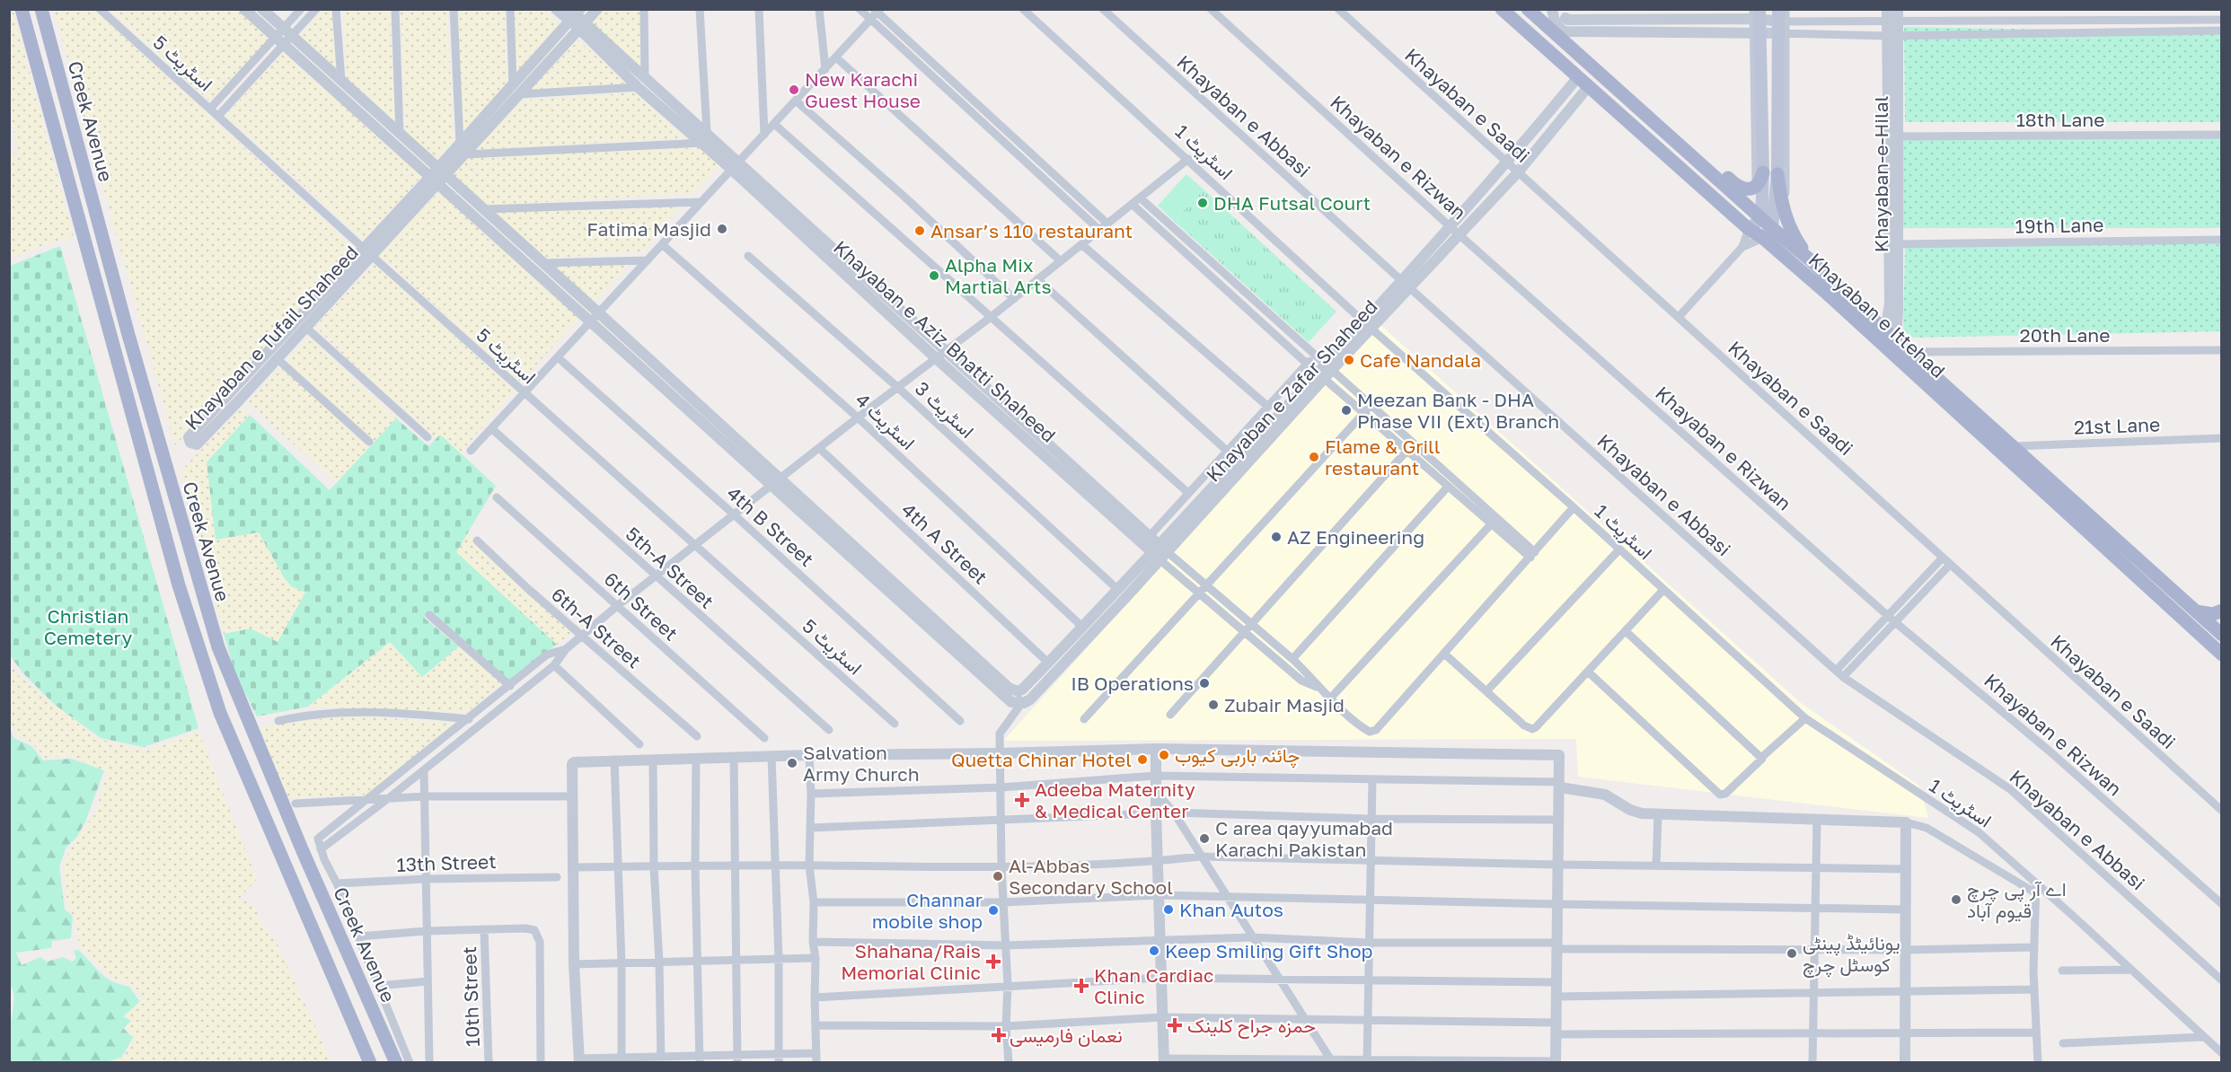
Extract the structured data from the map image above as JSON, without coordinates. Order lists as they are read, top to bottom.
{
  "streets": {
    "main road": ["Creek Avenue", "Khayaban e Ittehad"],
    "street": [
      "اسٹریٹ 5",
      "Khayaban e Saadi",
      "Khayaban e Abbasi",
      "18th Lane",
      "اسٹریٹ 1",
      "Khayaban e Rizwan",
      "Khayaban-e-Hilal",
      "19th Lane",
      "20th Lane",
      "Khayaban e Tufail Shaheed",
      "Khayaban e Aziz Bhatti Shaheed",
      "Khayaban e Zafar Shaheed",
      "اسٹریٹ 3",
      "اسٹریٹ 4",
      "21st Lane",
      "4th B Street",
      "4th A Street",
      "5th-A Street",
      "6th Street",
      "6th-A Street",
      "13th Street",
      "10th Street"
    ]
  },
  "crossings": [
    ["اسٹریٹ 5", "Khayaban e Tufail Shaheed"],
    ["Khayaban e Saadi", "Khayaban e Zafar Shaheed"],
    ["Khayaban e Abbasi", "Khayaban e Zafar Shaheed"],
    ["18th Lane", "Khayaban-e-Hilal"],
    ["اسٹریٹ 1", "Khayaban e Zafar Shaheed"],
    ["Khayaban e Rizwan", "Khayaban e Zafar Shaheed"],
    ["Khayaban-e-Hilal", "19th Lane"],
    ["Khayaban-e-Hilal", "Khayaban e Ittehad"],
    ["Khayaban e Ittehad", "20th Lane"],
    ["Khayaban e Ittehad", "Khayaban e Zafar Shaheed"],
    ["Khayaban e Ittehad", "21st Lane"],
    ["Khayaban e Tufail Shaheed", "Khayaban e Aziz Bhatti Shaheed"],
    ["Khayaban e Aziz Bhatti Shaheed", "Khayaban e Zafar Shaheed"]
  ],
  "parks": ["Christian Cemetery"],
  "places": {
    "other": [
      "New Karachi Guest House",
      "DHA Futsal Court",
      "Fatima Masjid",
      "Ansar’s 110 restaurant",
      "Alpha Mix Martial Arts",
      "Cafe Nandala",
      "Meezan Bank - DHA Phase VII (Ext) Branch",
      "Flame & Grill restaurant",
      "AZ Engineering",
      "IB Operations",
      "Zubair Masjid",
      "چائنہ باربی کیوب",
      "Quetta Chinar Hotel",
      "Salvation Army Church",
      "C area qayyumabad Karachi Pakistan",
      "Al-Abbas Secondary School",
      "اے آر پی چرچ قیوم آباد",
      "Khan Autos",
      "Channar mobile shop",
      "Keep Smiling Gift Shop",
      "یونائیٹڈ پینٹی کوسٹل چرچ"
    ],
    "health": [
      "Adeeba Maternity & Medical Center",
      "Shahana/Rais Memorial Clinic",
      "Khan Cardiac Clinic",
      "حمزہ جراح کلینک",
      "نعمان فارمیسی"
    ]
  }
}
